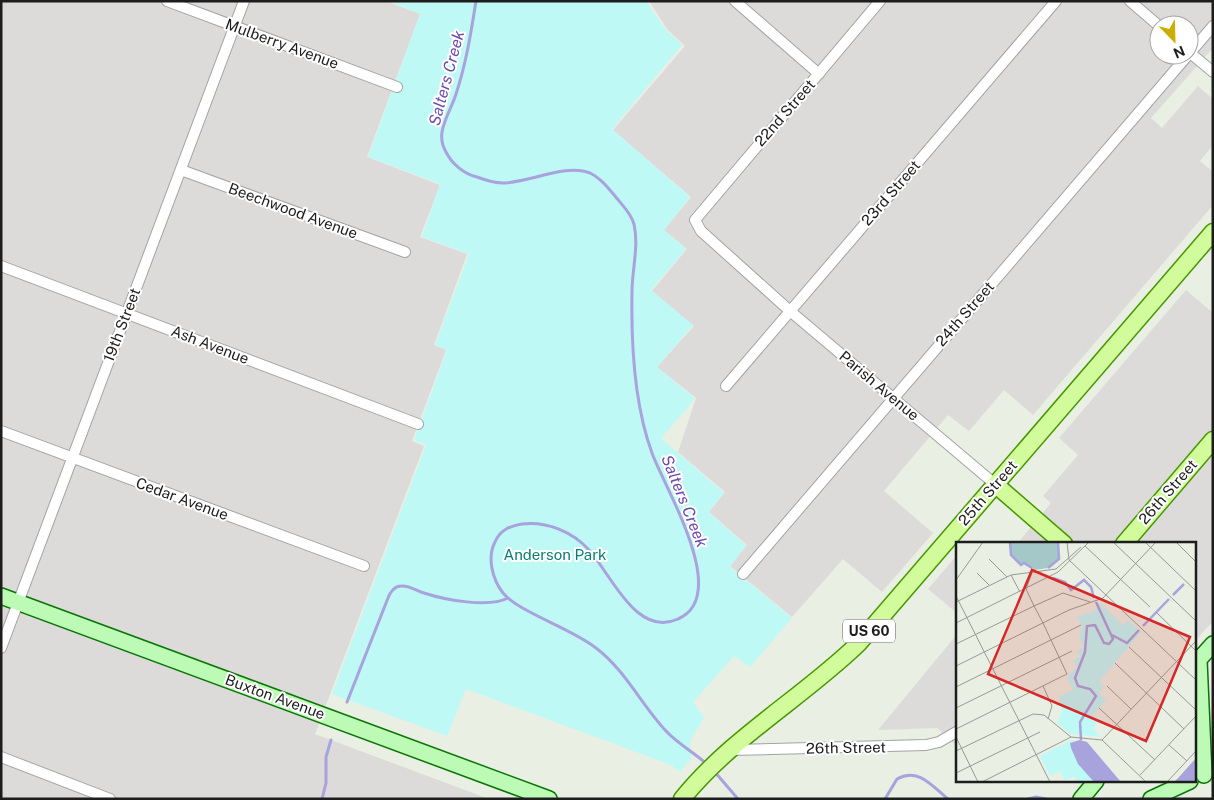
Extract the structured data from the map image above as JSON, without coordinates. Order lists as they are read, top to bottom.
{
  "streets": {
    "main road": [
      "Parish Avenue",
      "26th Street",
      "25th Street",
      "US 60"
    ],
    "street": [
      "Mulberry Avenue",
      "22nd Street",
      "23rd Street",
      "Beechwood Avenue",
      "24th Street",
      "19th Street",
      "Ash Avenue",
      "Cedar Avenue",
      "Buxton Avenue"
    ]
  },
  "crossings": [
    ["Mulberry Avenue", "19th Street"],
    ["22nd Street", "Parish Avenue"],
    ["23rd Street", "Parish Avenue"],
    ["Beechwood Avenue", "19th Street"],
    ["24th Street", "Parish Avenue"],
    ["19th Street", "Ash Avenue"],
    ["19th Street", "Cedar Avenue"],
    ["19th Street", "Buxton Avenue"],
    ["Parish Avenue", "25th Street"],
    ["26th Street", "25th Street"]
  ],
  "water": ["Salters Creek"],
  "parks": ["Anderson Park"],
  "north": "bottom right"
}
